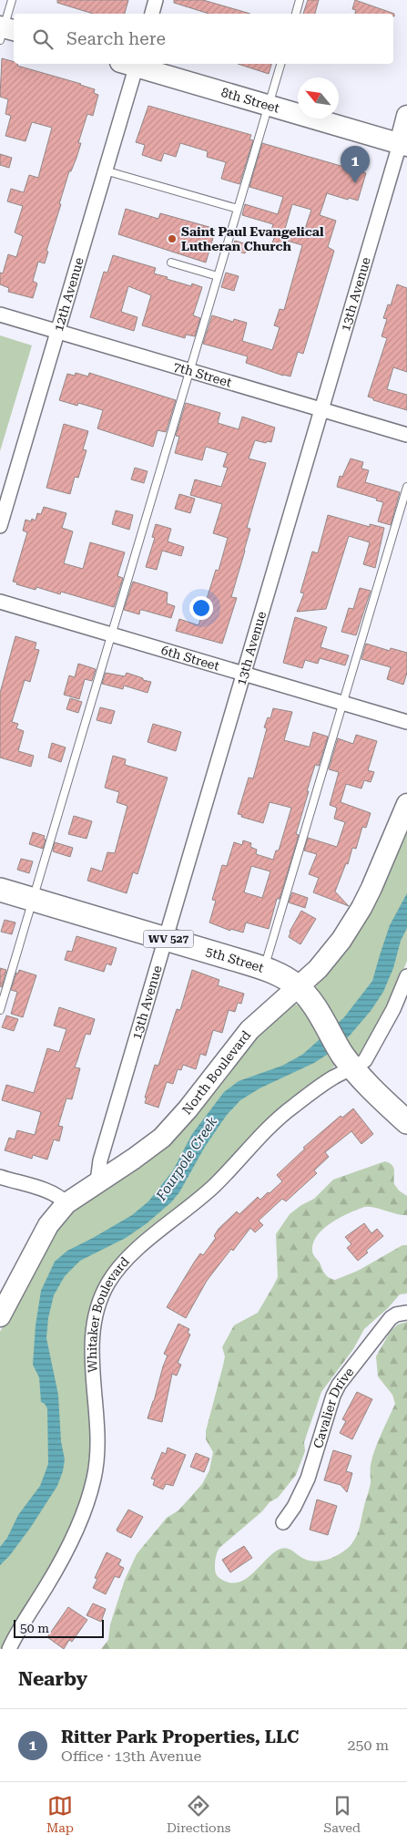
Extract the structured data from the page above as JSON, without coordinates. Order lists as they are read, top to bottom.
{
  "streets": {
    "main road": ["WV 527", "5th Street"],
    "street": [
      "8th Street",
      "12th Avenue",
      "13th Avenue",
      "7th Street",
      "6th Street",
      "North Boulevard",
      "Whitaker Boulevard",
      "Cavalier Drive"
    ]
  },
  "crossings": [
    ["8th Street", "13th Avenue"],
    ["12th Avenue", "7th Street"],
    ["13th Avenue", "7th Street"],
    ["13th Avenue", "6th Street"],
    ["13th Avenue", "5th Street"],
    ["13th Avenue", "North Boulevard"],
    ["5th Street", "North Boulevard"],
    ["5th Street", "Whitaker Boulevard"]
  ],
  "water": ["Fourpole Creek"],
  "places": ["Saint Paul Evangelical Lutheran Church"],
  "scale_bar": "50 m",
  "north": "top left",
  "page": {
    "search": "Search here",
    "pins": "1",
    "scale": "50 m",
    "heading": "Nearby",
    "list": [
      {
        "mark": "1",
        "name": "Ritter Park Properties, LLC",
        "note": "Office · 13th Avenue",
        "value": "250 m"
      }
    ],
    "nav": ["Map", "Directions", "Saved"]
  }
}
